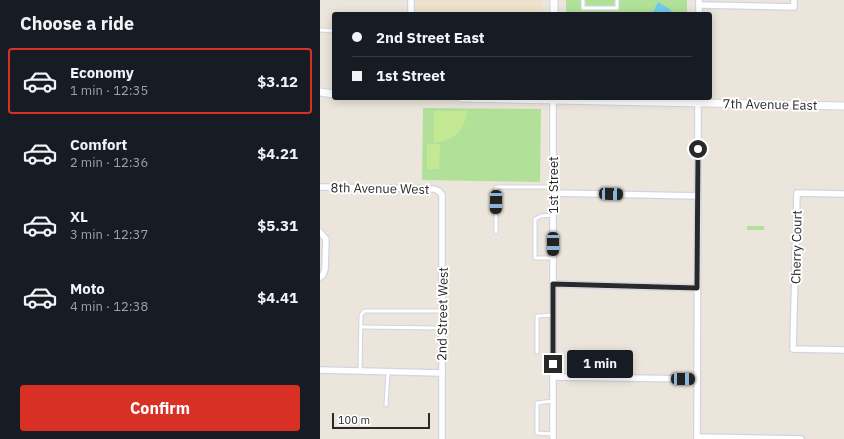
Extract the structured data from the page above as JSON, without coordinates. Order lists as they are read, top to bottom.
{
  "streets": {
    "street": [
      "7th Avenue East",
      "1st Street",
      "8th Avenue West",
      "Cherry Court",
      "2nd Street West"
    ]
  },
  "crossings": [
    ["8th Avenue West", "2nd Street West"]
  ],
  "scale_bar": "100 m",
  "page": {
    "heading": "Choose a ride",
    "banner": ["2nd Street East", "1st Street"],
    "list": [
      {
        "name": "Economy",
        "note": "1 min · 12:35",
        "value": "$3.12"
      },
      {
        "name": "Comfort",
        "note": "2 min · 12:36",
        "value": "$4.21"
      },
      {
        "name": "XL",
        "note": "3 min · 12:37",
        "value": "$5.31"
      },
      {
        "name": "Moto",
        "note": "4 min · 12:38",
        "value": "$4.41"
      }
    ],
    "bubble": "1 min",
    "buttons": "Confirm",
    "scale": "100 m"
  }
}
